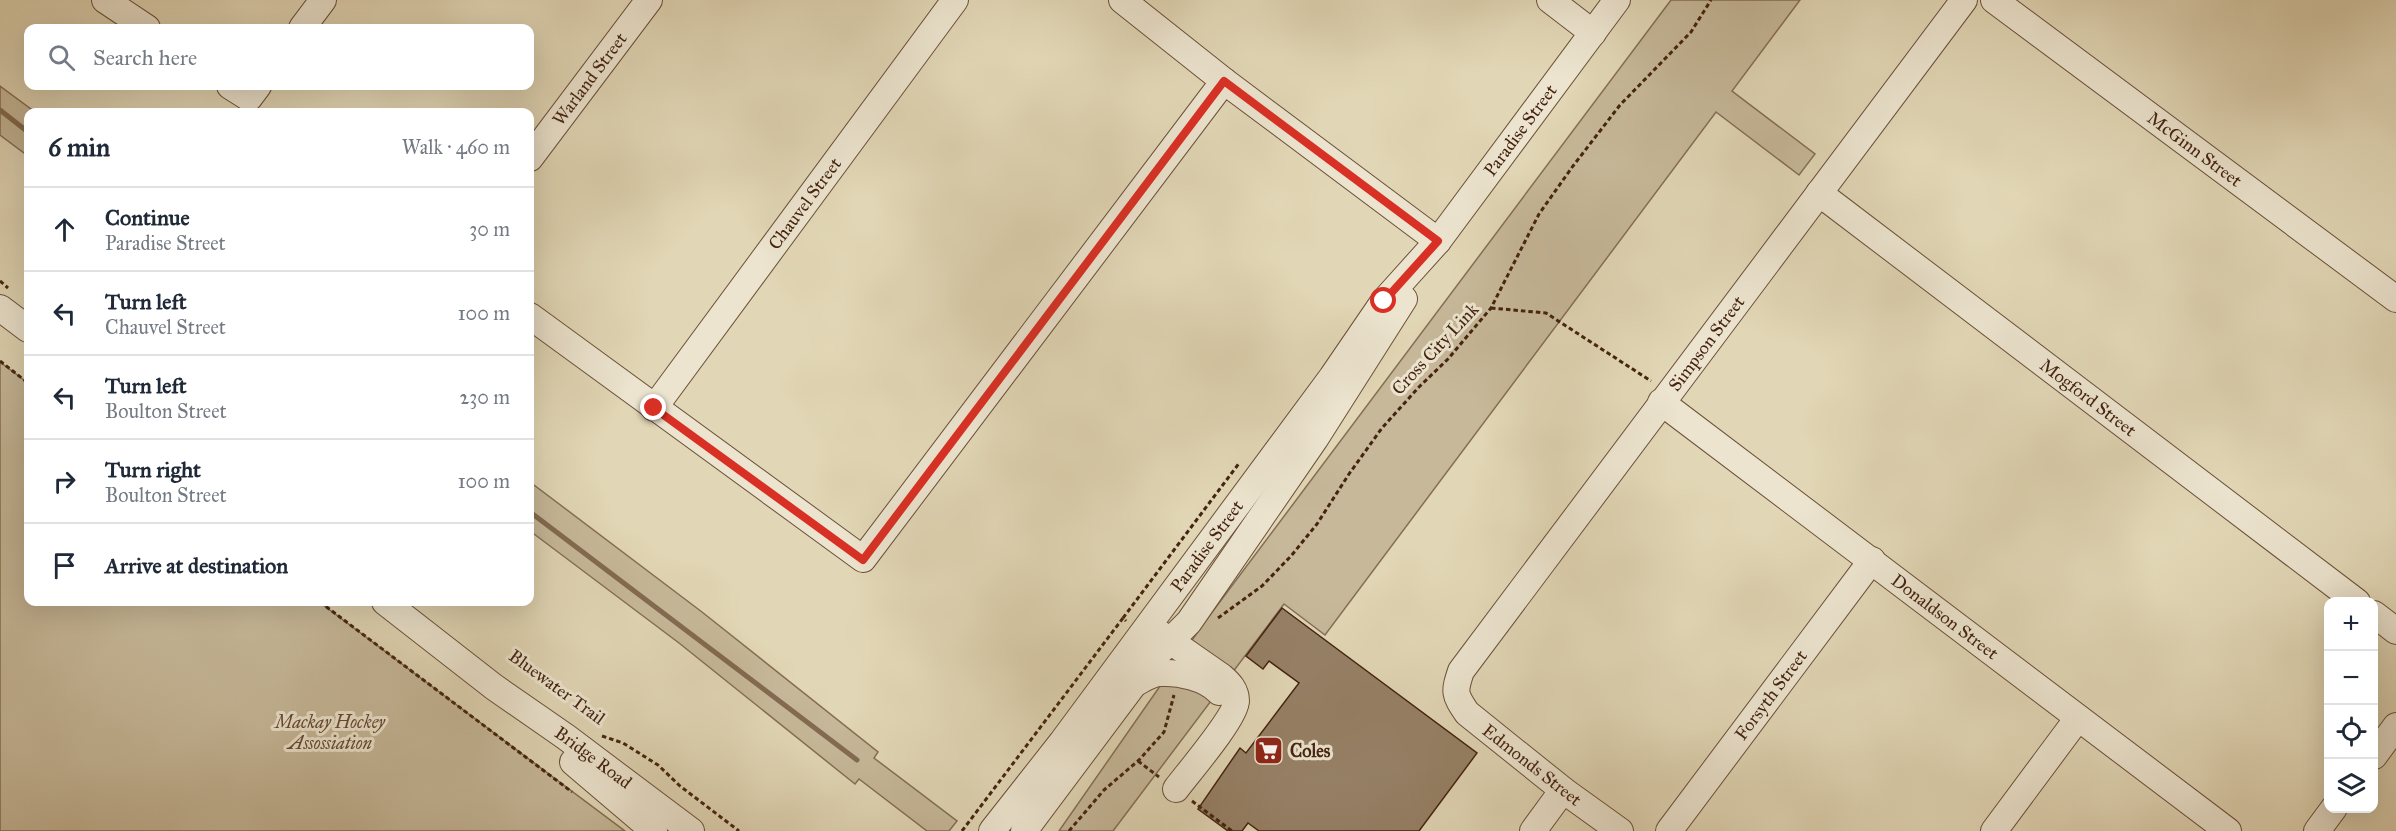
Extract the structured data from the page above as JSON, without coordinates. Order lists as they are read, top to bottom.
{
  "streets": {
    "street": [
      "Warland Street",
      "Paradise Street",
      "McGinn Street",
      "Chauvel Street",
      "Simpson Street",
      "Mogford Street",
      "Donaldson Street",
      "Forsyth Street",
      "Bridge Road",
      "Edmonds Street"
    ],
    "path": ["Cross City Link", "Bluewater Trail"]
  },
  "crossings": [
    ["Simpson Street", "Mogford Street"],
    ["Simpson Street", "Donaldson Street"],
    ["Simpson Street", "Edmonds Street"],
    ["Donaldson Street", "Forsyth Street"]
  ],
  "parks": ["Mackay Hockey Assossiation"],
  "places": {
    "supermarket": ["Coles"]
  },
  "page": {
    "search": "Search here",
    "heading": ["6 min", "Walk · 460 m"],
    "list": [
      ["Continue", "Paradise Street", "30 m"],
      ["Turn left", "Chauvel Street", "100 m"],
      ["Turn left", "Boulton Street", "230 m"],
      ["Turn right", "Boulton Street", "100 m"],
      "Arrive at destination"
    ],
    "map_buttons": ["+", "−"]
  }
}
